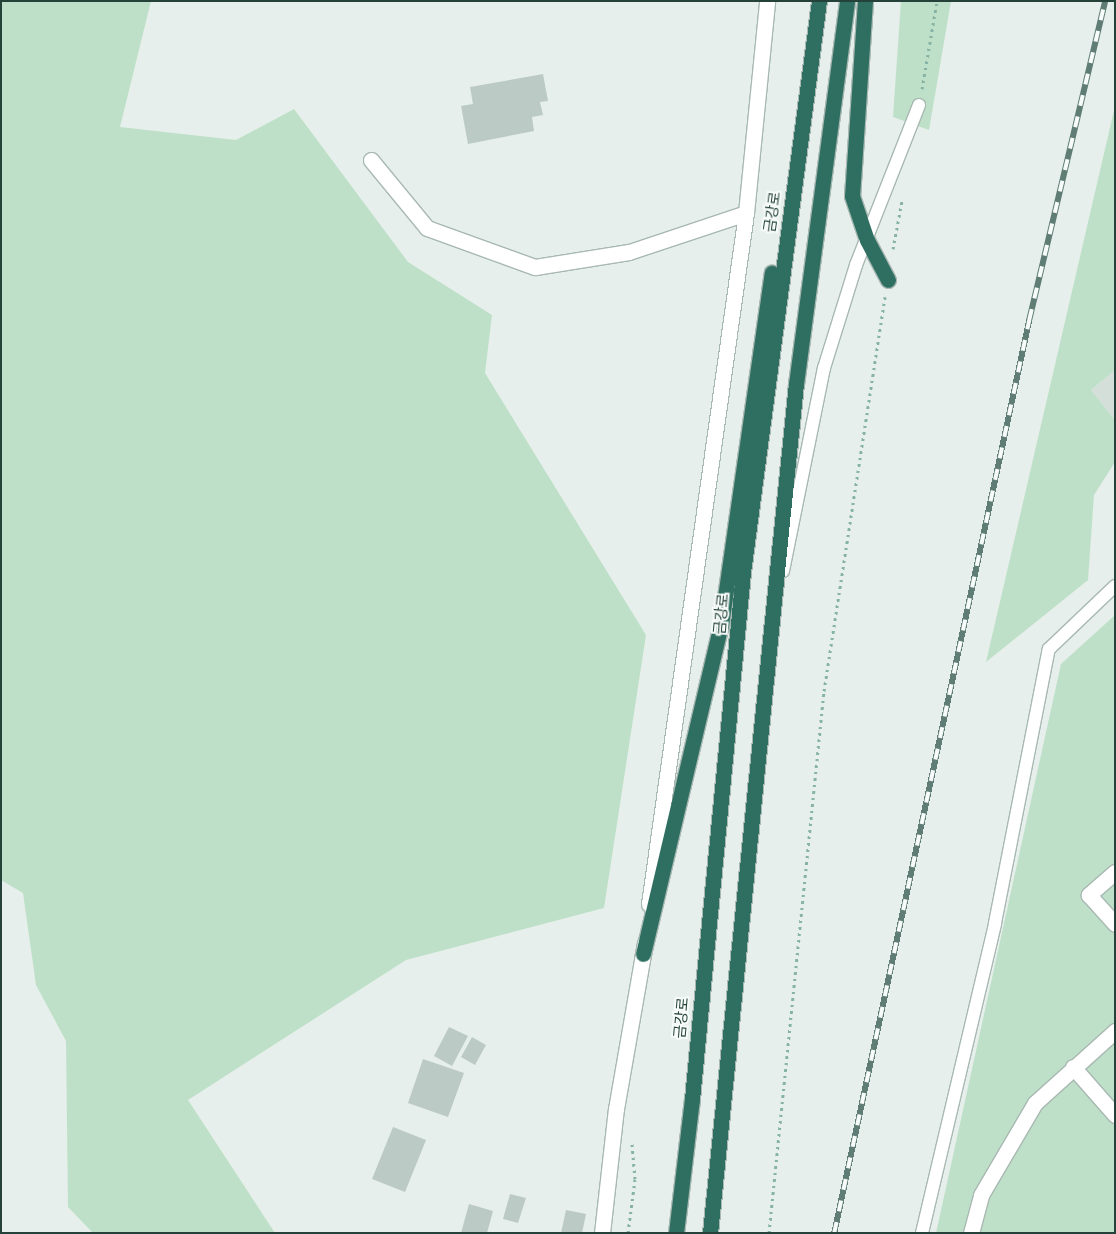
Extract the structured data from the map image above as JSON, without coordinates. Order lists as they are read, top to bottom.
{
  "streets": {
    "highway": ["금강로"]
  }
}
